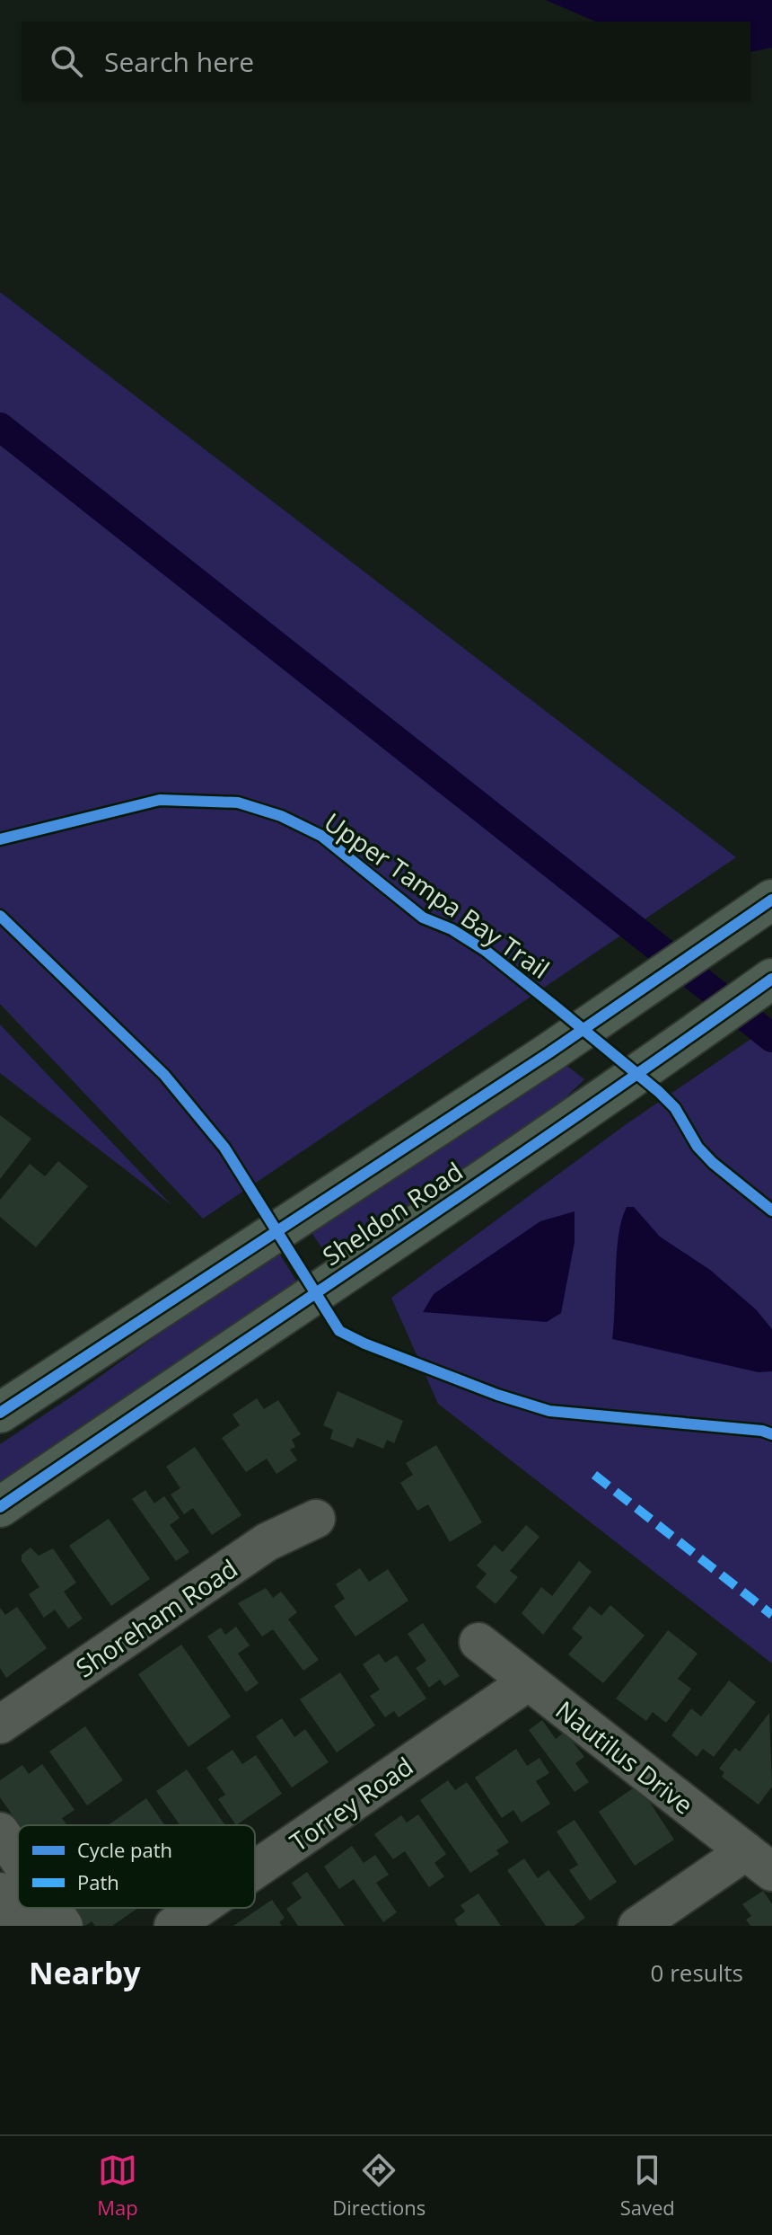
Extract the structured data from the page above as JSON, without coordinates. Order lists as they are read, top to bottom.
{
  "streets": {
    "main road": ["Sheldon Road"],
    "street": ["Shoreham Road", "Nautilus Drive", "Torrey Road"],
    "cycle path": ["Upper Tampa Bay Trail"]
  },
  "crossings": [
    ["Nautilus Drive", "Torrey Road"]
  ],
  "legend": ["Cycle path", "Path"],
  "page": {
    "search": "Search here",
    "heading": ["Nearby", "0 results"],
    "nav": ["Map", "Directions", "Saved"]
  }
}
